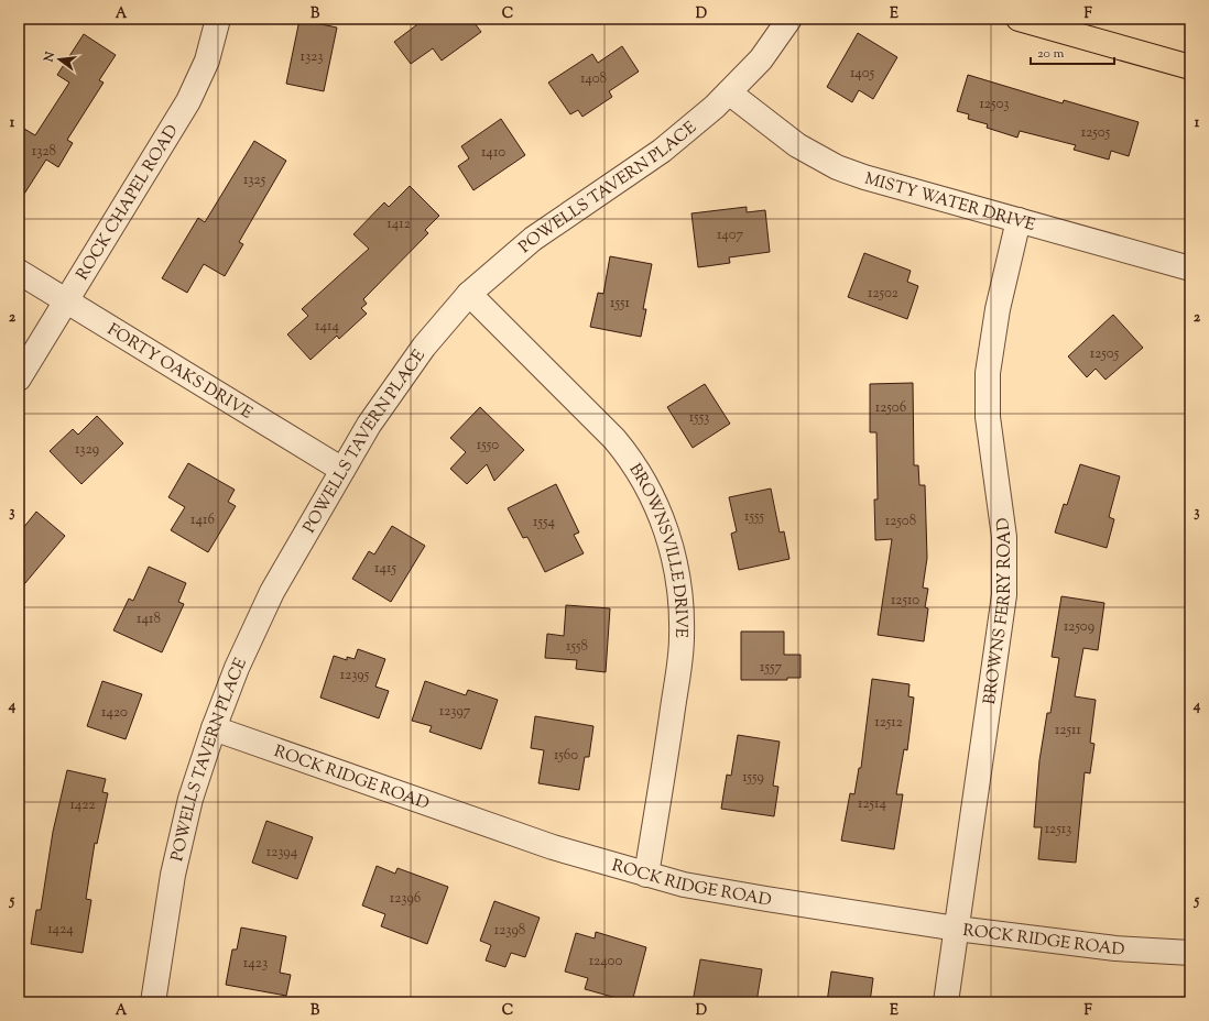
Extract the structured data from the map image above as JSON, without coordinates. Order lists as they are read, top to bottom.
{
  "streets": {
    "street": [
      "POWELLS TAVERN PLACE",
      "ROCK CHAPEL ROAD",
      "MISTY WATER DRIVE",
      "FORTY OAKS DRIVE",
      "BROWNSVILLE DRIVE",
      "BROWNS FERRY ROAD",
      "ROCK RIDGE ROAD"
    ]
  },
  "crossings": [
    ["POWELLS TAVERN PLACE", "MISTY WATER DRIVE"],
    ["POWELLS TAVERN PLACE", "FORTY OAKS DRIVE"],
    ["POWELLS TAVERN PLACE", "BROWNSVILLE DRIVE"],
    ["POWELLS TAVERN PLACE", "ROCK RIDGE ROAD"],
    ["ROCK CHAPEL ROAD", "FORTY OAKS DRIVE"],
    ["MISTY WATER DRIVE", "BROWNS FERRY ROAD"],
    ["BROWNSVILLE DRIVE", "ROCK RIDGE ROAD"],
    ["BROWNS FERRY ROAD", "ROCK RIDGE ROAD"]
  ],
  "house_numbers": [
    "1323",
    "1405",
    "1408",
    "12503",
    "12505",
    "1328",
    "1410",
    "1325",
    "1412",
    "1407",
    "12502",
    "1551",
    "1414",
    "12505",
    "12506",
    "1553",
    "1550",
    "1329",
    "1555",
    "1416",
    "12508",
    "1554",
    "1415",
    "12510",
    "1418",
    "12509",
    "1558",
    "1557",
    "12395",
    "12397",
    "1420",
    "12512",
    "12511",
    "1560",
    "1559",
    "12514",
    "1422",
    "12513",
    "12394",
    "12396",
    "1424",
    "12398",
    "12400",
    "1423"
  ],
  "scale_bar": "20 m",
  "north": "left",
  "grid": {
    "columns": [
      "A",
      "B",
      "C",
      "D",
      "E",
      "F"
    ],
    "rows": [
      "1",
      "2",
      "3",
      "4",
      "5"
    ]
  }
}
